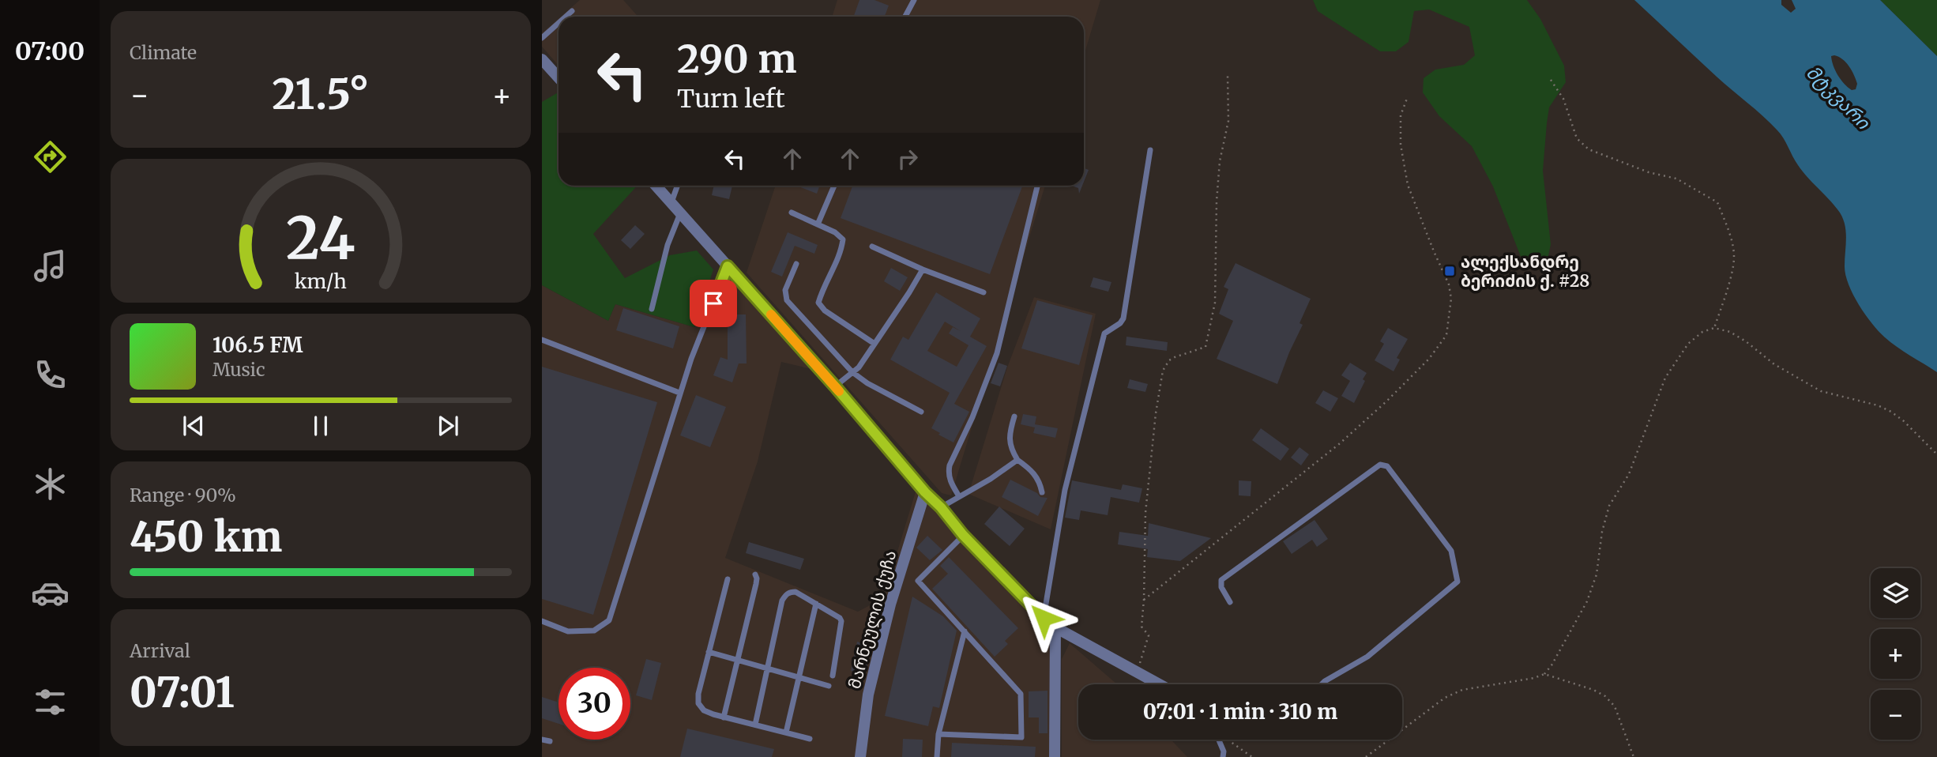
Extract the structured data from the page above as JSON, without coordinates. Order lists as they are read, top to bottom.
{
  "streets": {
    "street": ["მარნეულის ქუჩა"]
  },
  "water": ["მტკვარი"],
  "places": {
    "transit": ["ალექსანდრე ბერიძის ქ. #28"]
  },
  "page": {
    "tabs": "07:00",
    "tile": [
      "Climate",
      ["Range · 90%", "450 km"],
      ["Arrival", "07:01"]
    ],
    "turn": ["290 m", "Turn left"],
    "heat": ["−", "21.5°", "+"],
    "song": ["106.5 FM", "Music"],
    "map_buttons": ["+", "−"],
    "limit": "30",
    "trip": "07:01 · 1 min · 310 m",
    "gauge": ["24", "km/h"]
  }
}
